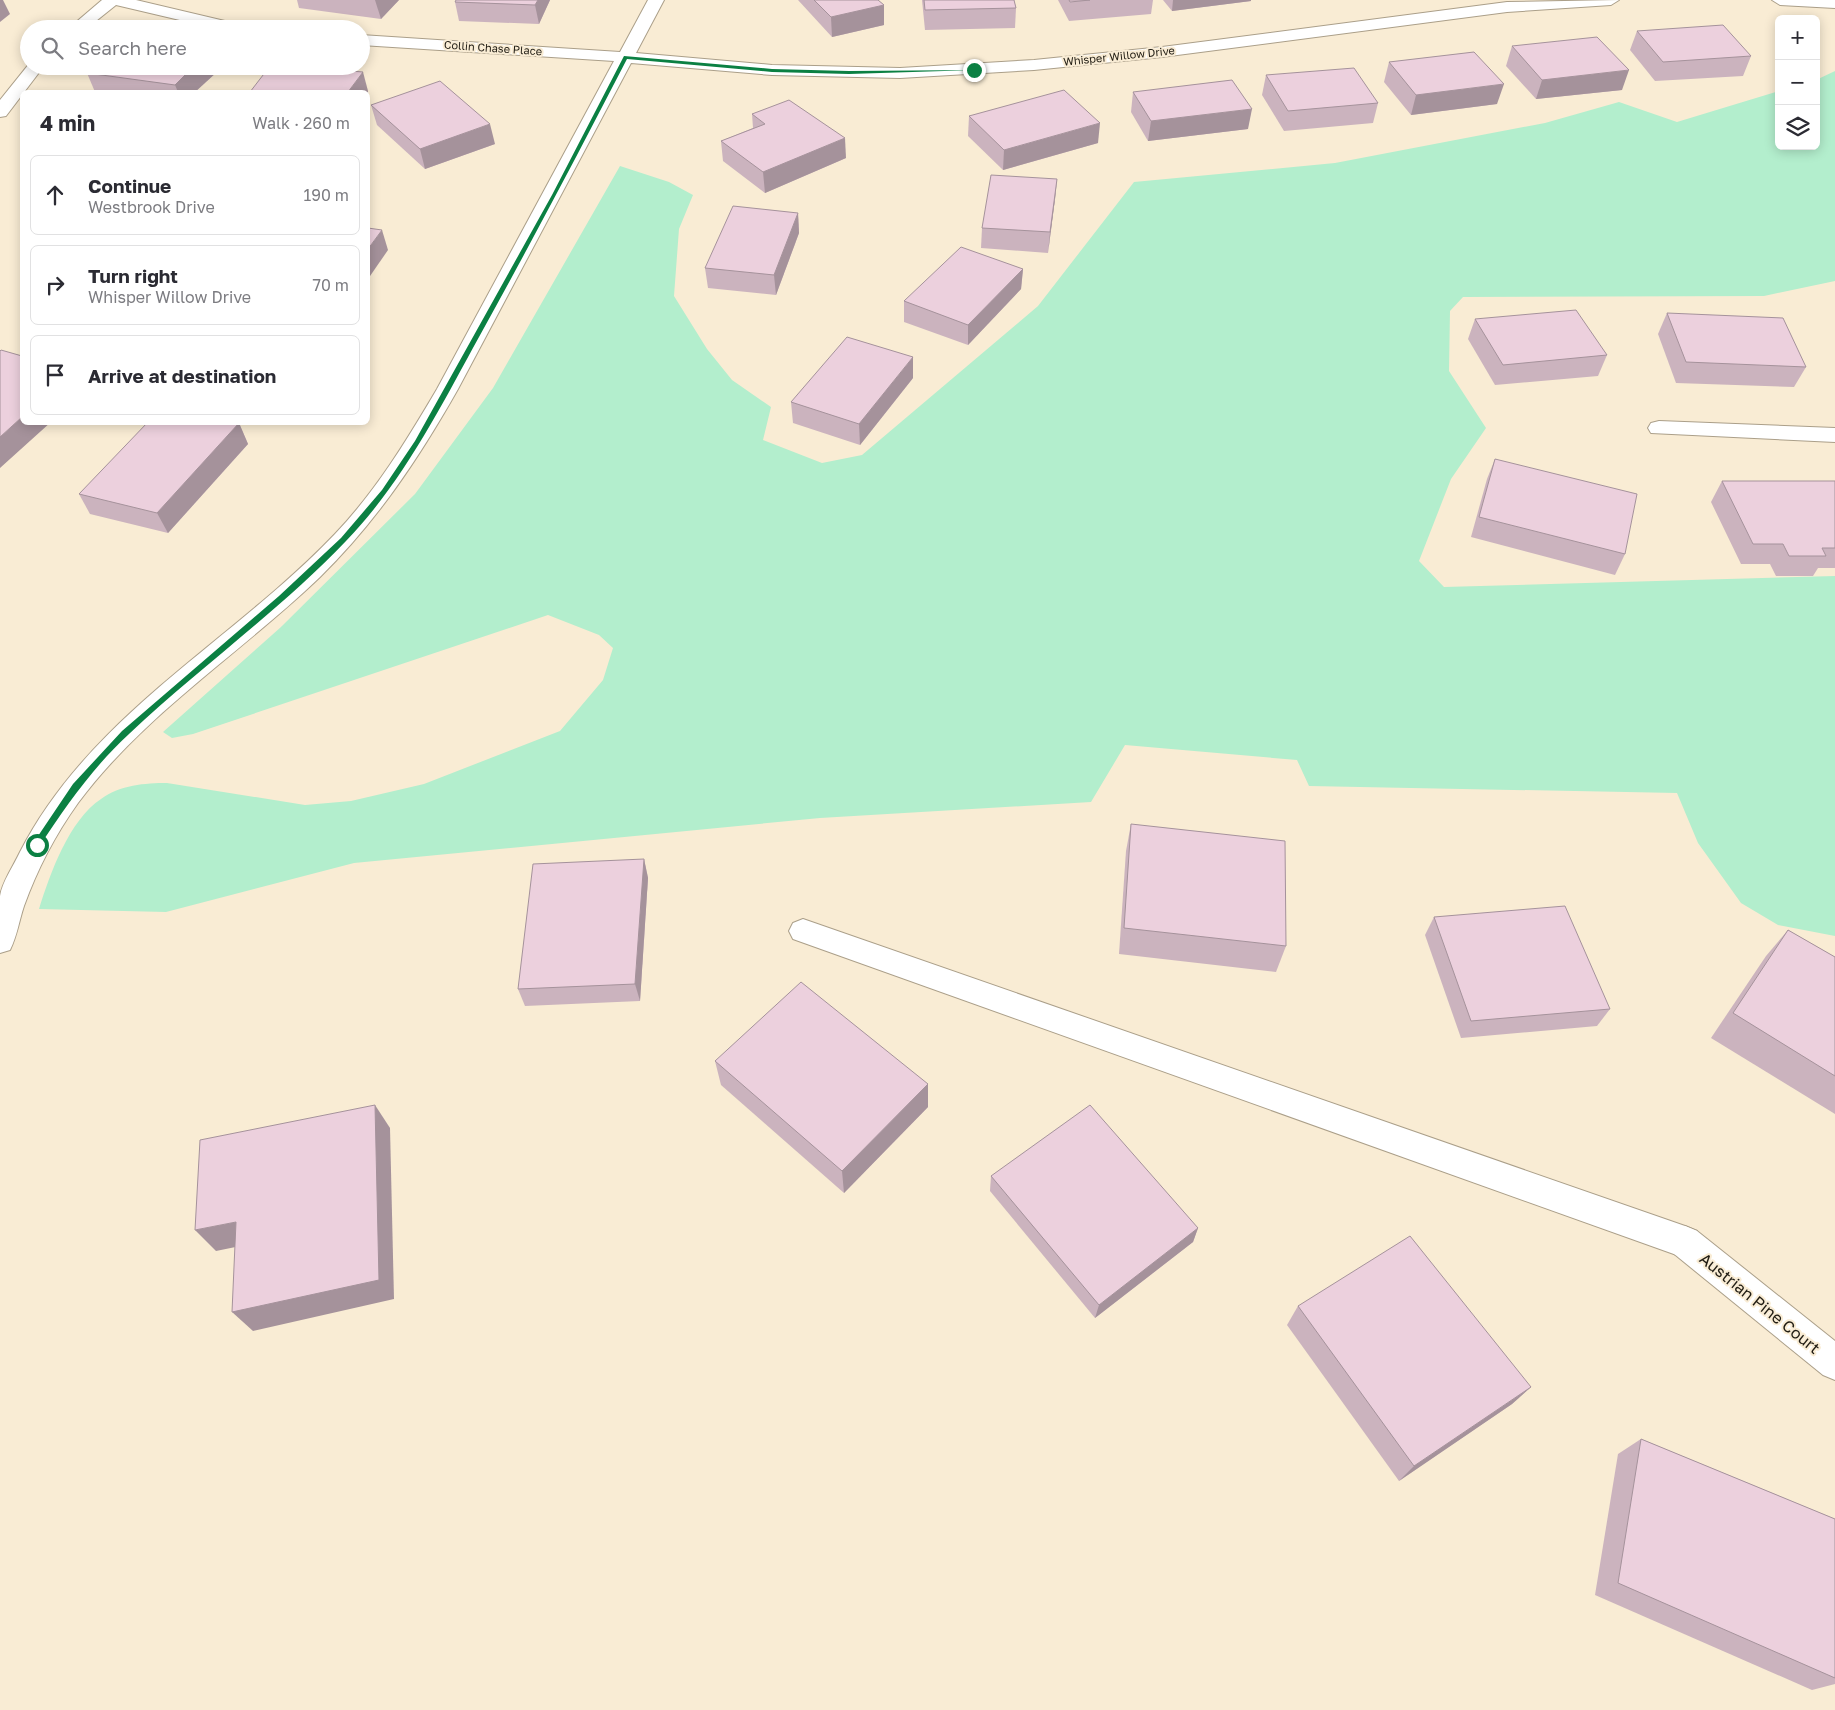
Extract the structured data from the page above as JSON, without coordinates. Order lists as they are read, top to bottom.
{
  "streets": {
    "street": ["Collin Chase Place", "Whisper Willow Drive", "Austrian Pine Court"]
  },
  "crossings": [
    ["Collin Chase Place", "Whisper Willow Drive"]
  ],
  "page": {
    "map_buttons": ["+", "−"],
    "search": "Search here",
    "heading": ["4 min", "Walk · 260 m"],
    "list": [
      ["Continue", "Westbrook Drive", "190 m"],
      ["Turn right", "Whisper Willow Drive", "70 m"],
      "Arrive at destination"
    ]
  }
}
